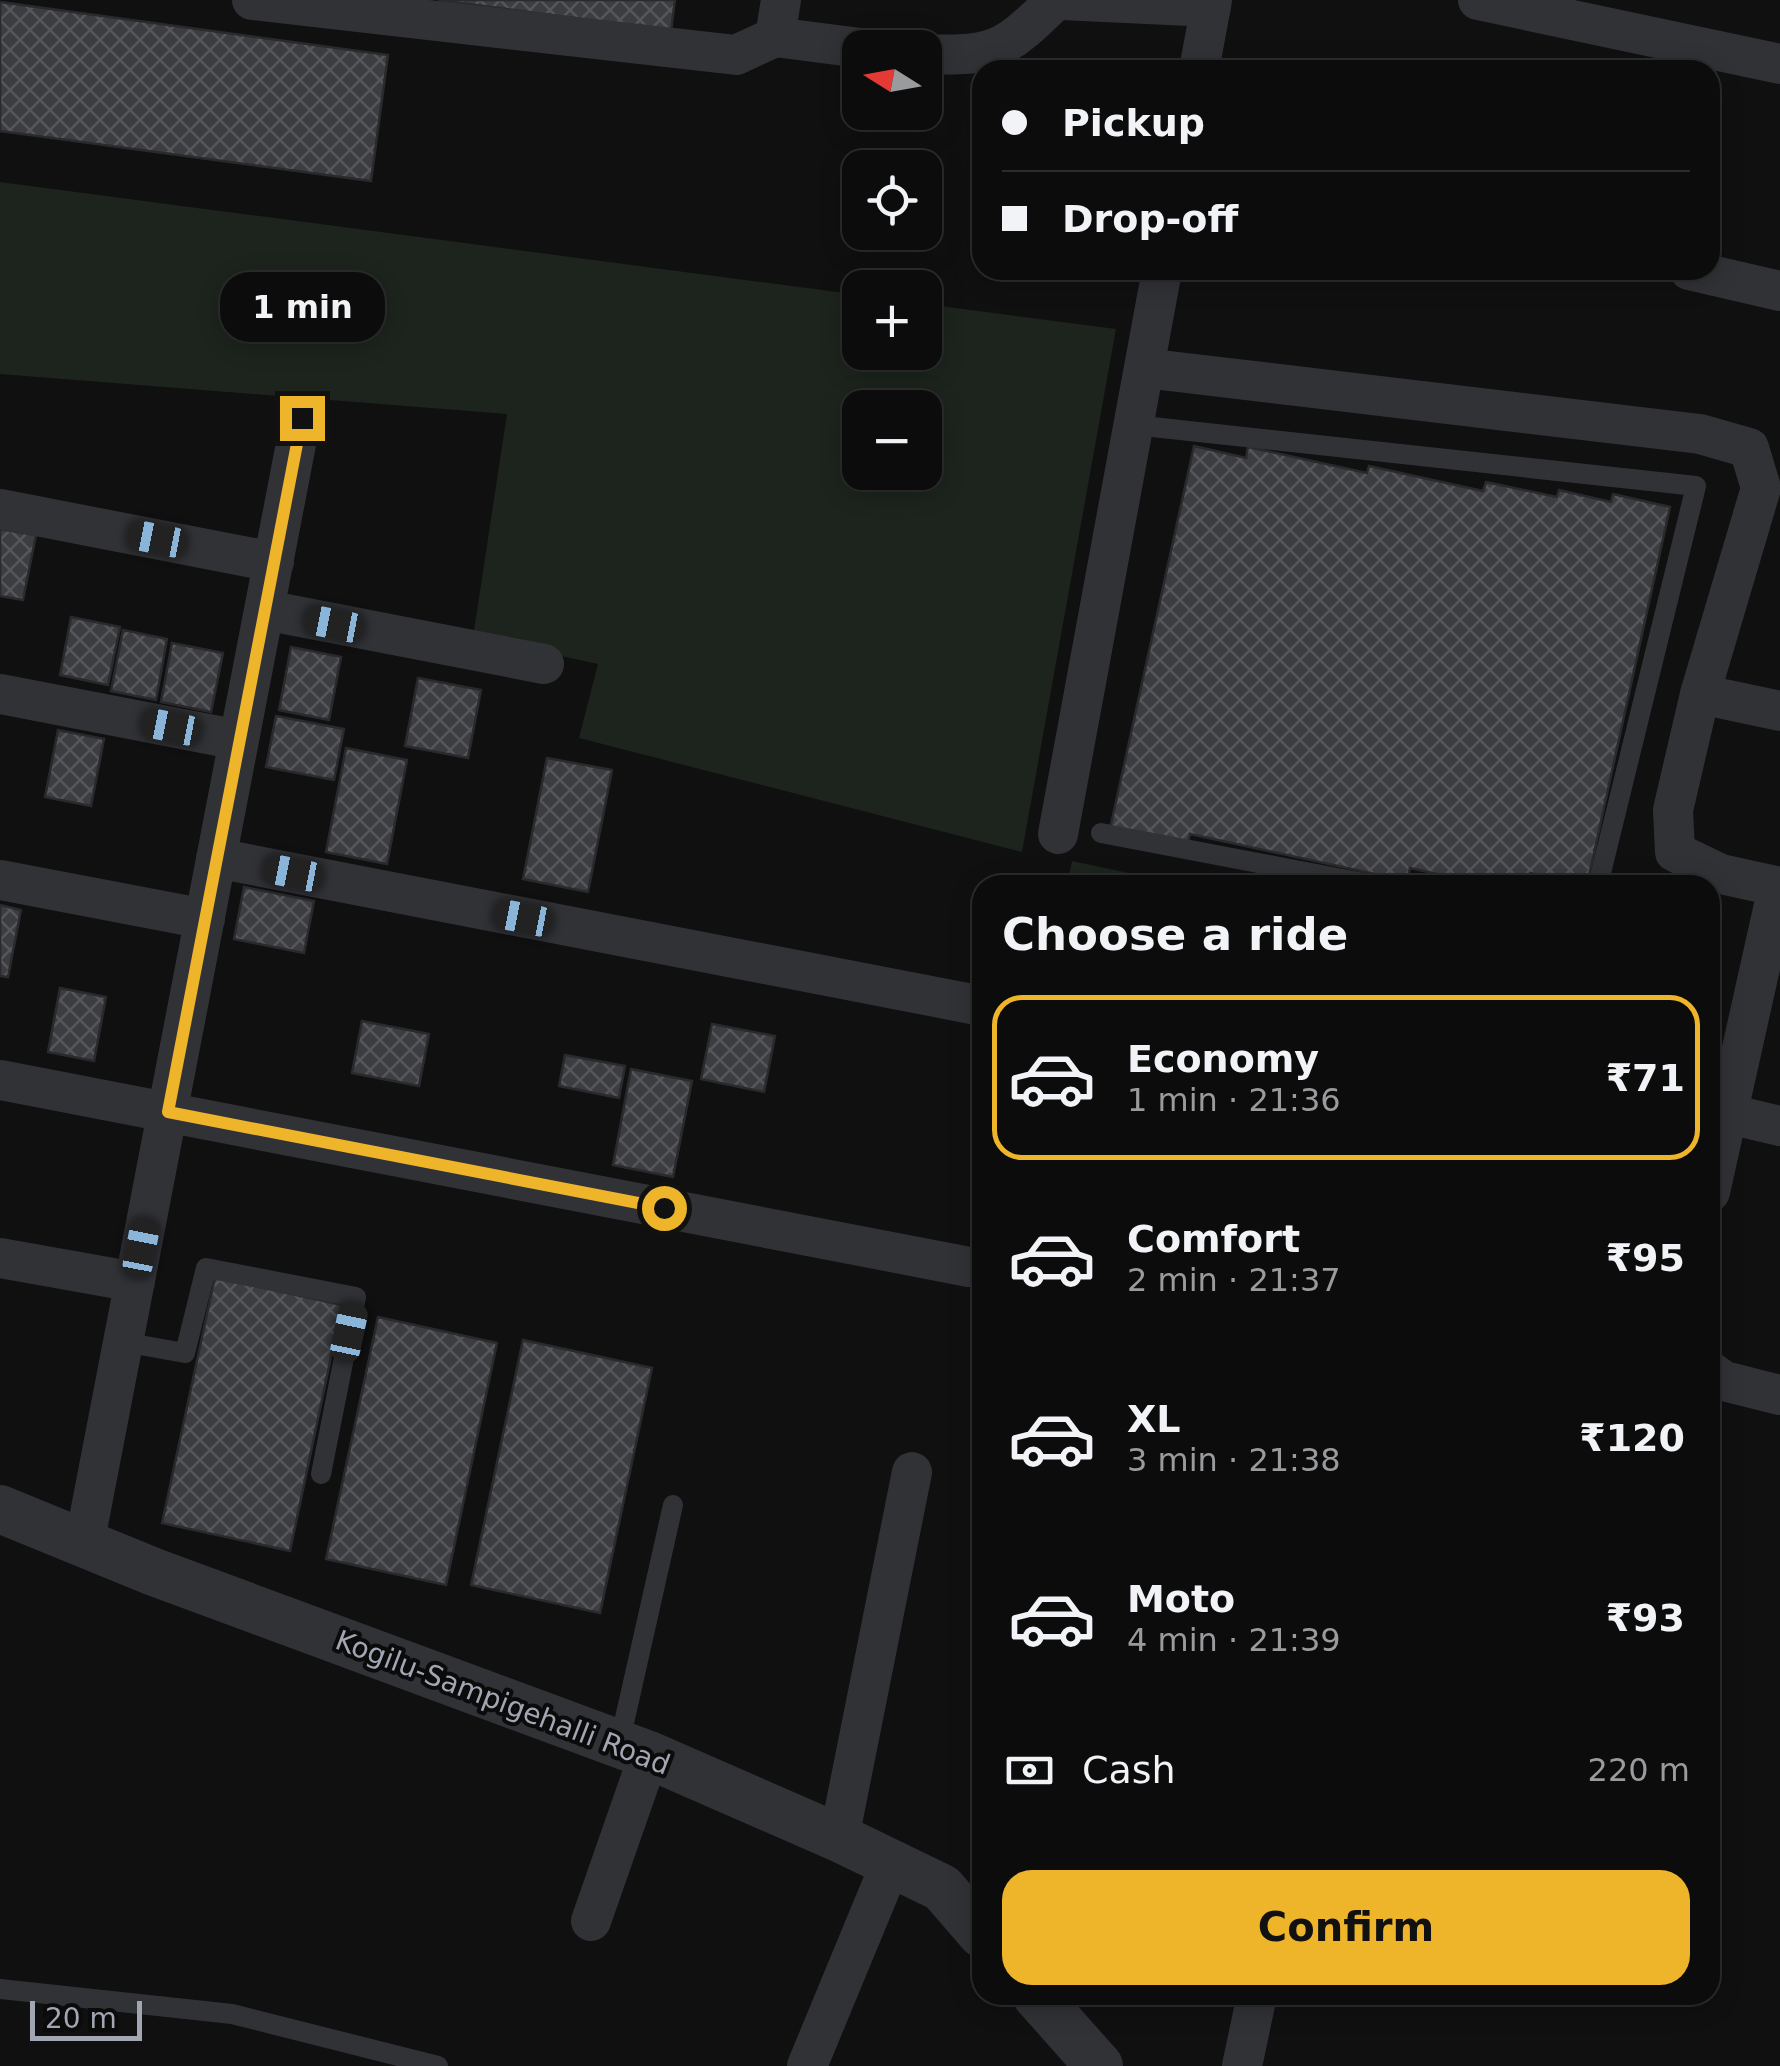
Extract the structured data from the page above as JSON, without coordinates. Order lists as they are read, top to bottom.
{
  "streets": {
    "street": ["Kogilu-Sampigehalli Road"]
  },
  "scale_bar": "20 m",
  "north": "left",
  "page": {
    "map_buttons": ["+", "−"],
    "banner": ["Pickup", "Drop-off"],
    "bubble": "1 min",
    "heading": "Choose a ride",
    "list": [
      {
        "name": "Economy",
        "note": "1 min · 21:36",
        "value": "₹71"
      },
      {
        "name": "Comfort",
        "note": "2 min · 21:37",
        "value": "₹95"
      },
      {
        "name": "XL",
        "note": "3 min · 21:38",
        "value": "₹120"
      },
      {
        "name": "Moto",
        "note": "4 min · 21:39",
        "value": "₹93"
      }
    ],
    "pay": ["Cash", "220 m"],
    "buttons": "Confirm",
    "scale": "20 m"
  }
}
